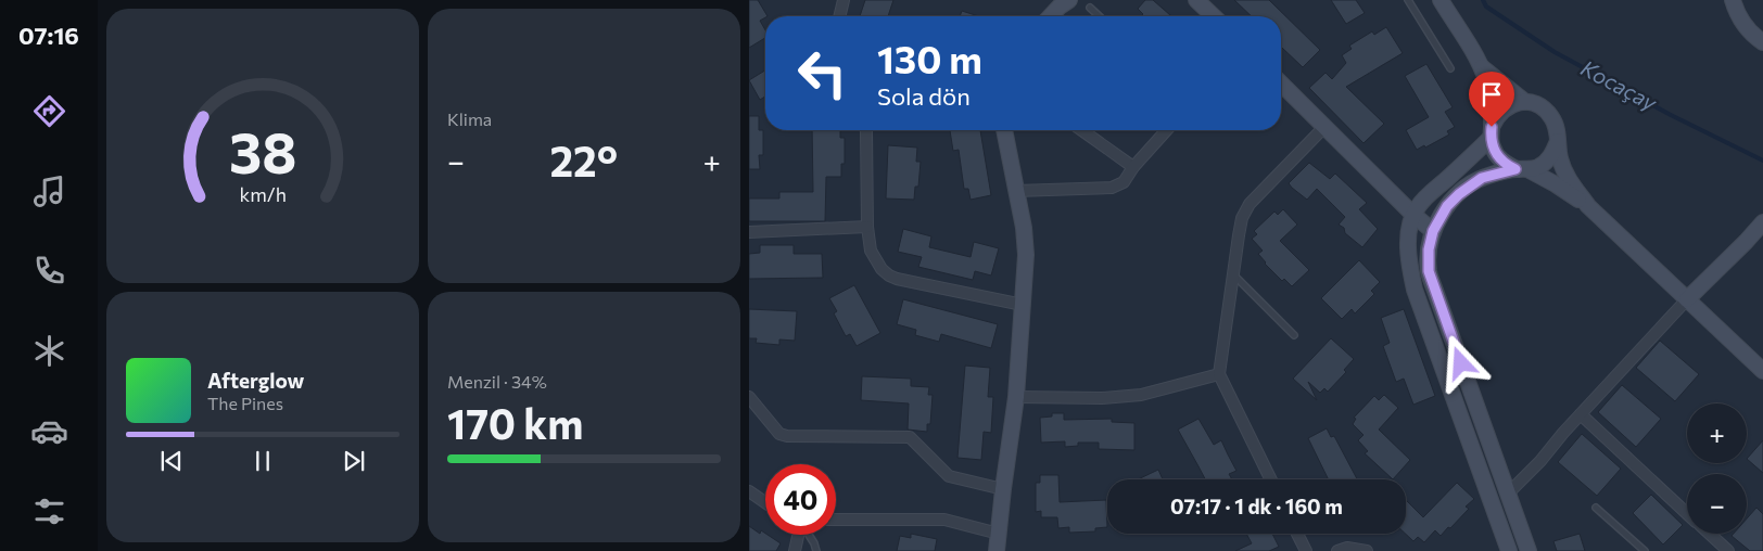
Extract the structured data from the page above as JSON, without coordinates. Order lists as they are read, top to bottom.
{
  "water": ["Kocaçay"],
  "page": {
    "tabs": "07:16",
    "tile": [
      "Klima",
      ["Menzil · 34%", "170 km"]
    ],
    "turn": ["130 m", "Sola dön"],
    "heat": ["−", "22°", "+"],
    "song": ["Afterglow", "The Pines"],
    "map_buttons": ["+", "−"],
    "limit": "40",
    "trip": "07:17 · 1 dk · 160 m",
    "gauge": ["38", "km/h"]
  }
}
